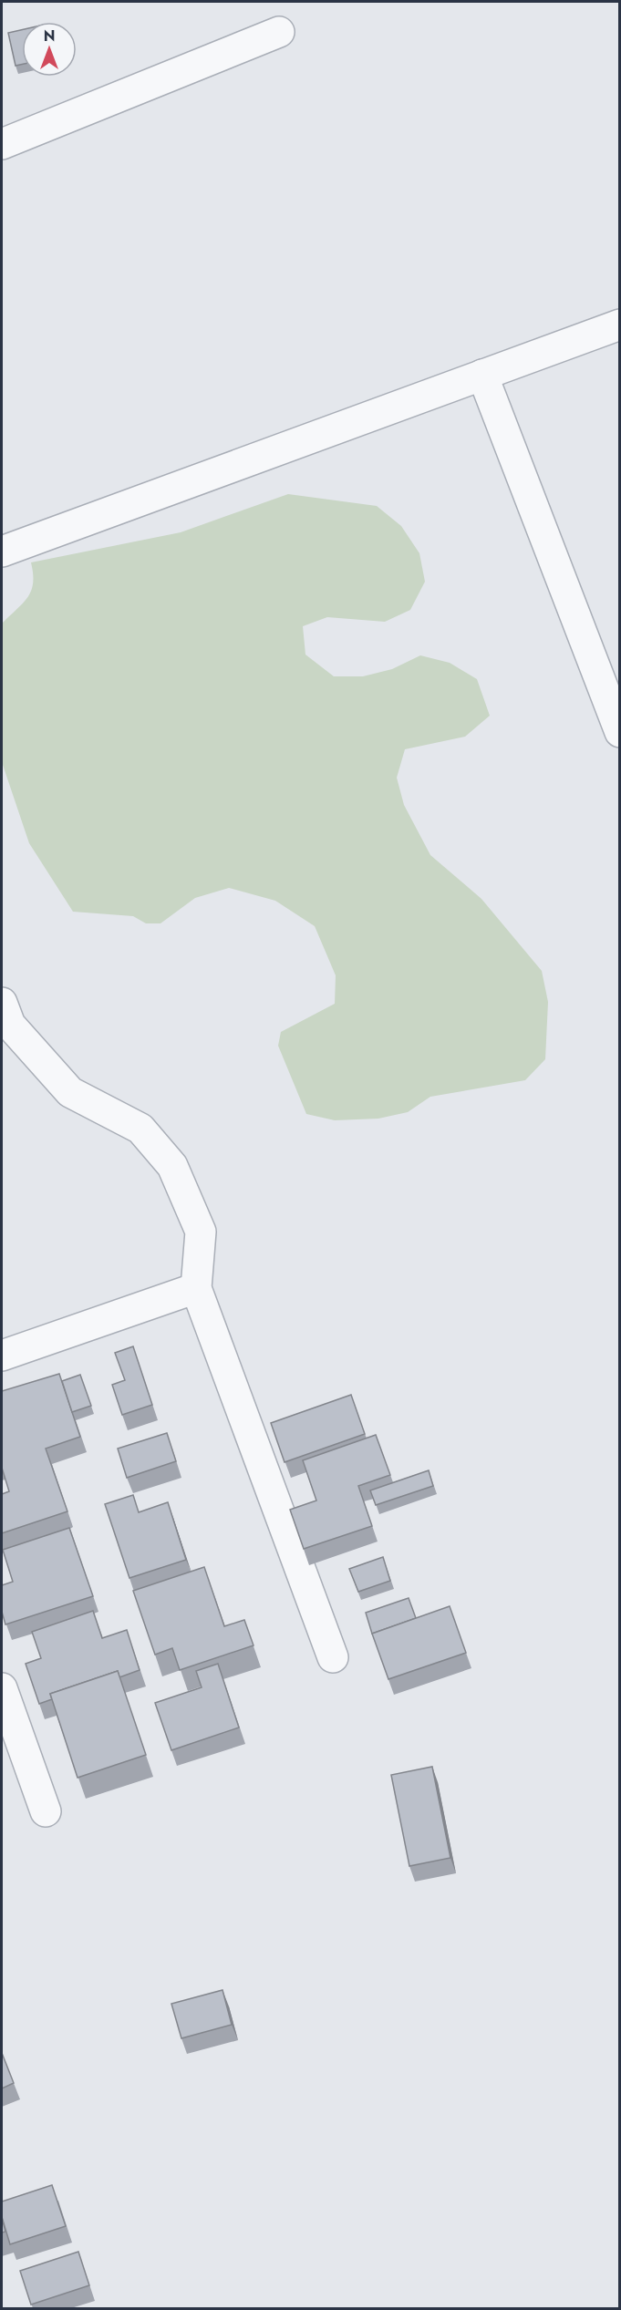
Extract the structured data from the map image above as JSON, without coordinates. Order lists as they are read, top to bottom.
{
  "north": "top"
}
